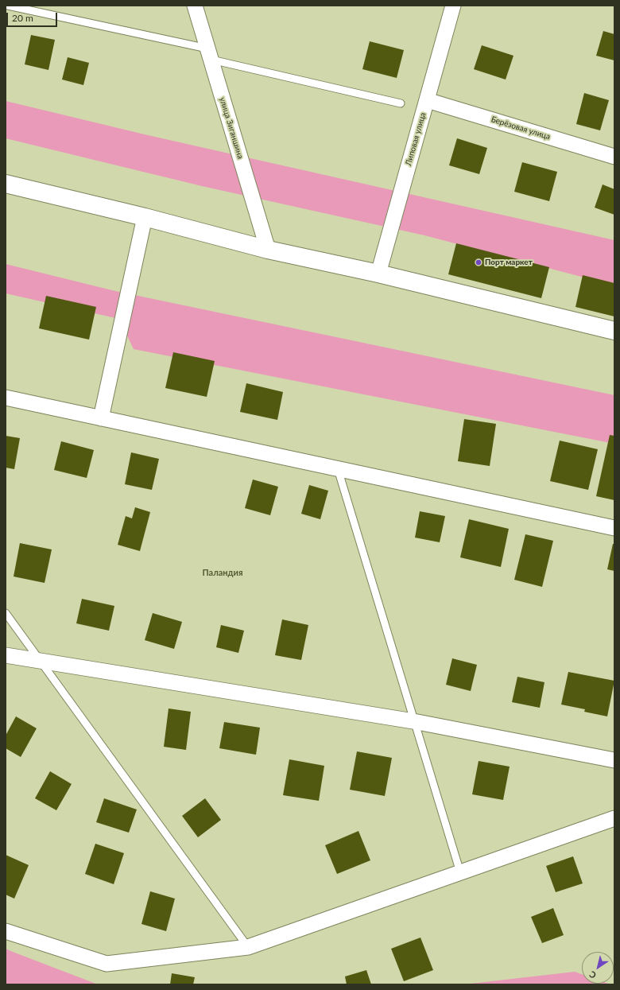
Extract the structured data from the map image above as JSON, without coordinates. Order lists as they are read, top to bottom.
{
  "streets": {
    "street": ["улица Зиганшина", "Берёзовая улица", "Липовая улица"]
  },
  "crossings": [
    ["Берёзовая улица", "Липовая улица"]
  ],
  "districts": ["Паландия"],
  "places": ["Порт маркет"],
  "scale_bar": "20 m",
  "north": "bottom left"
}
